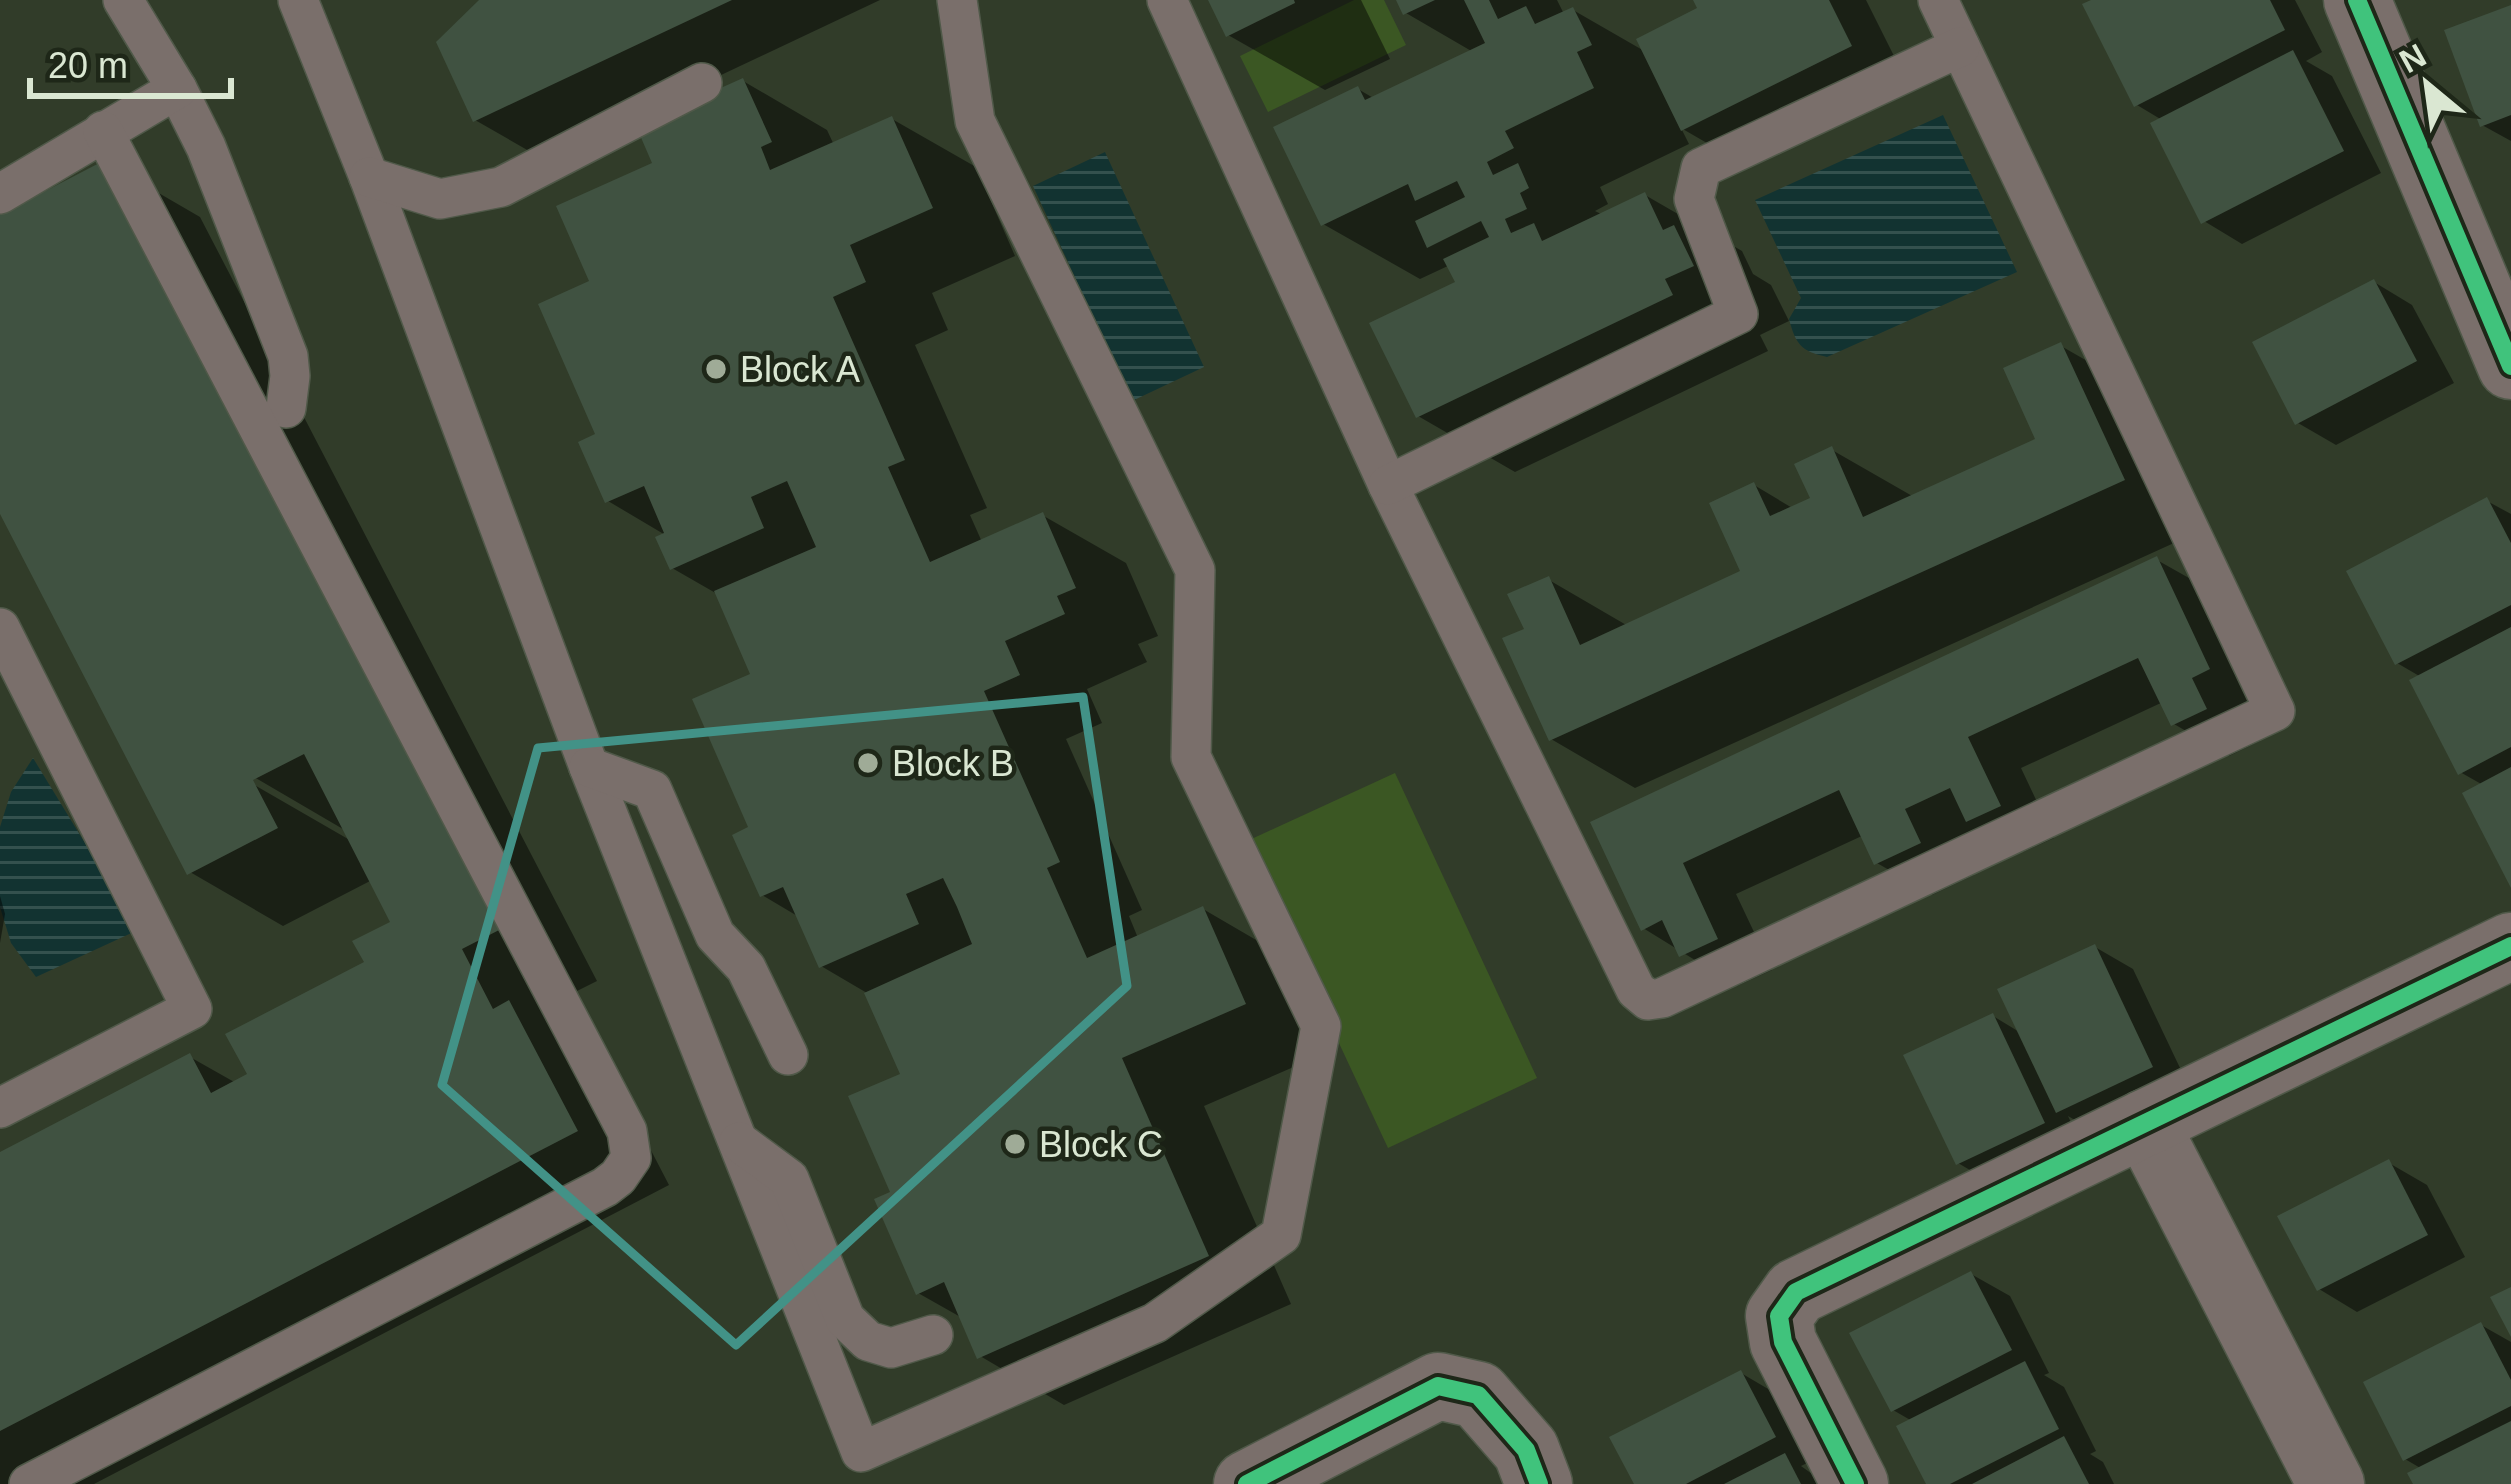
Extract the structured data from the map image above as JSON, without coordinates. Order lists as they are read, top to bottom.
{
  "places": ["Block A", "Block B", "Block C"],
  "scale_bar": "20 m",
  "north": "top left"
}
